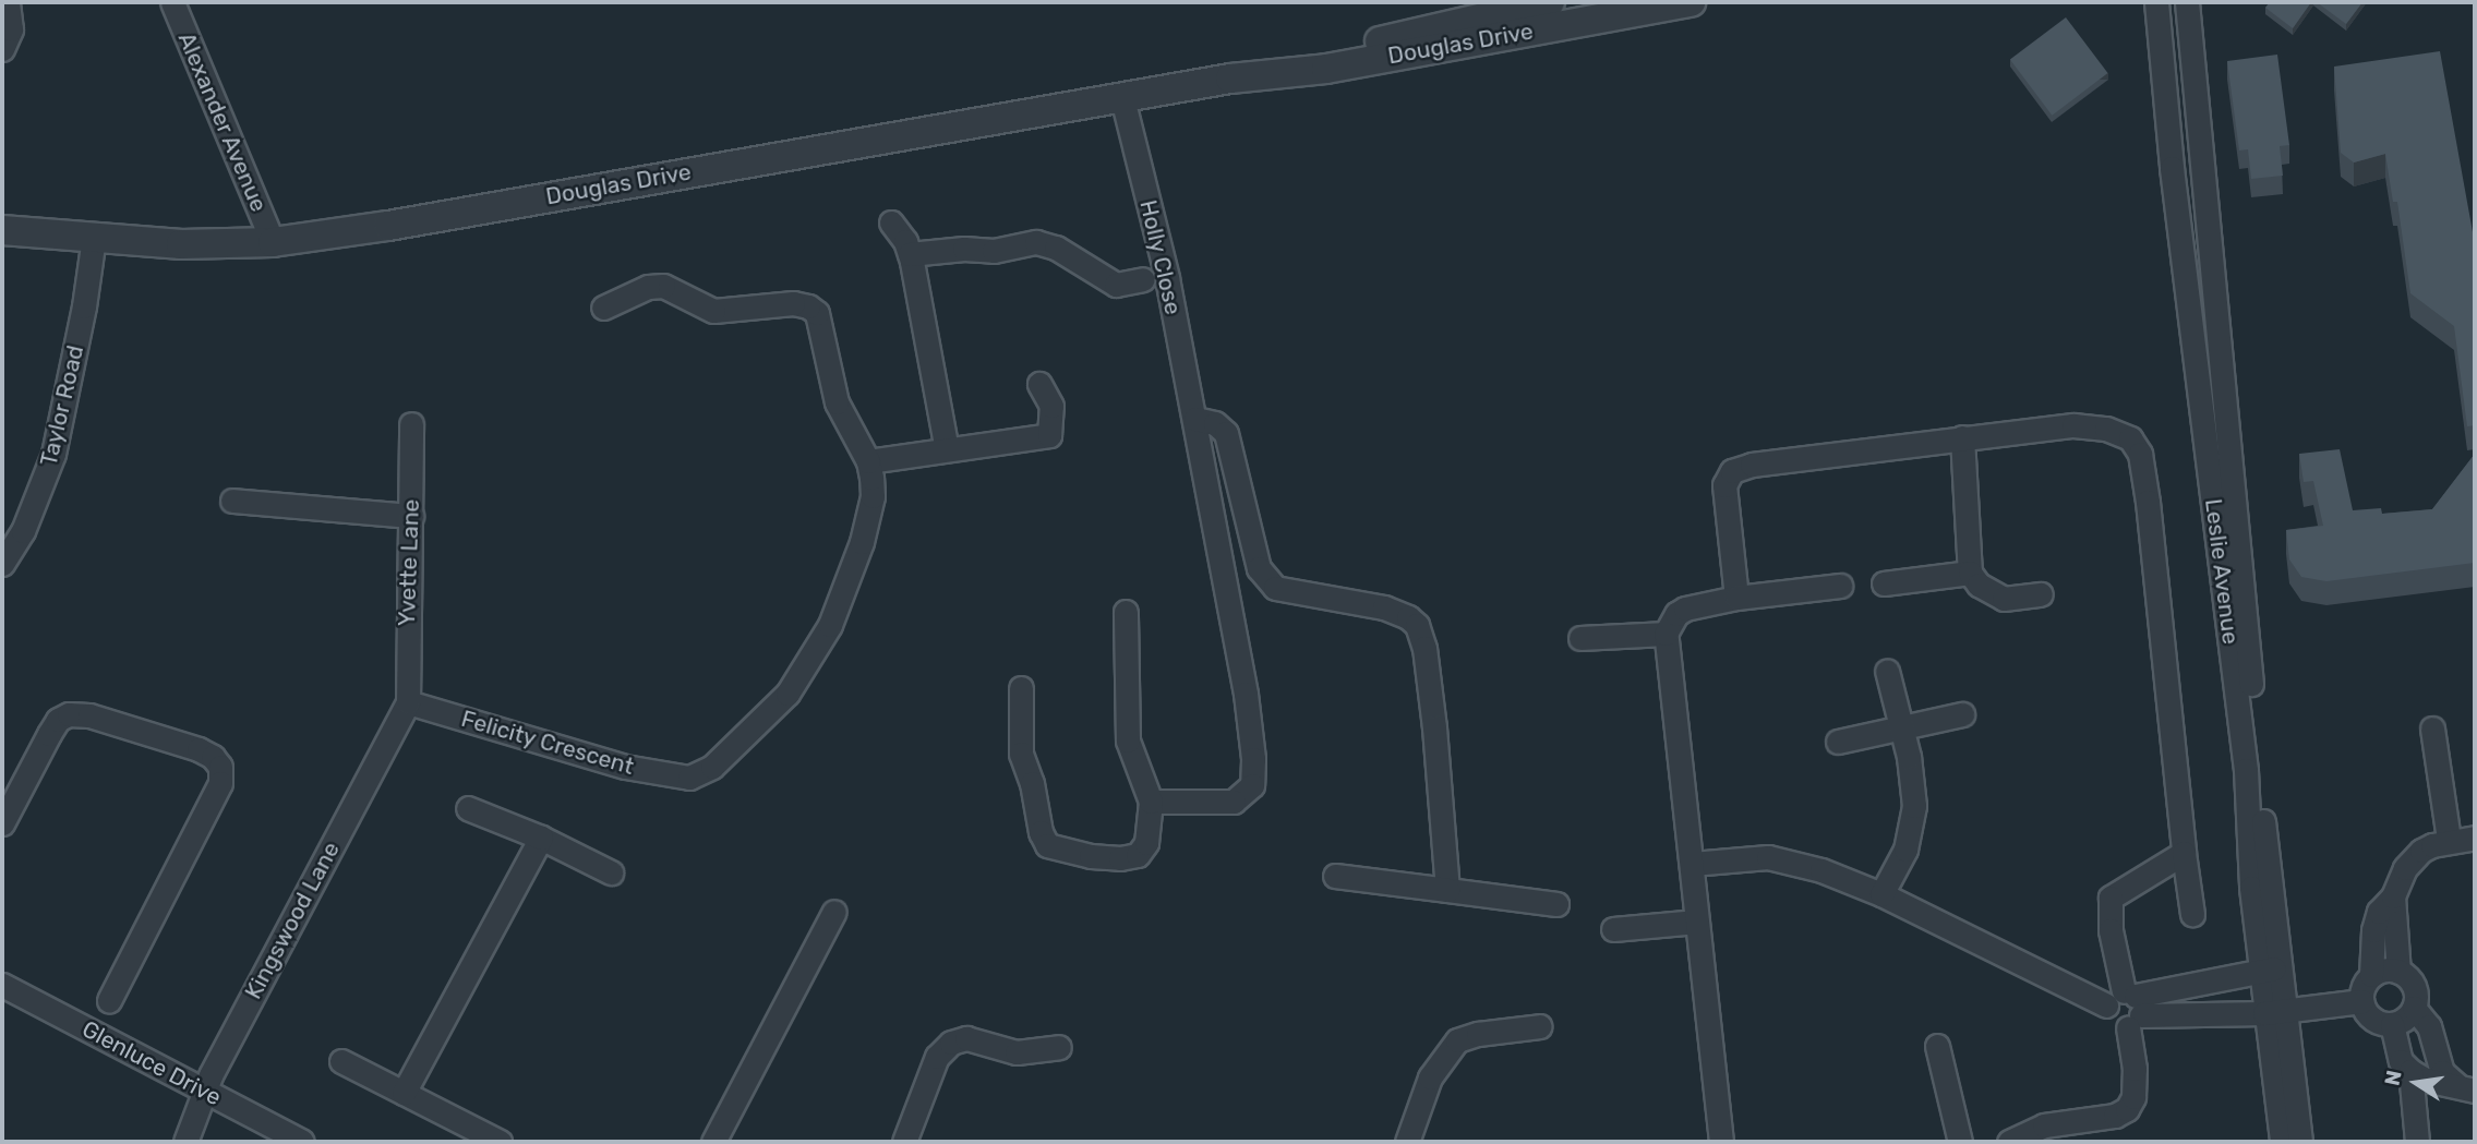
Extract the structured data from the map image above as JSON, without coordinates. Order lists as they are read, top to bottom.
{
  "streets": {
    "street": [
      "Douglas Drive",
      "Alexander Avenue",
      "Holly Close",
      "Taylor Road",
      "Yvette Lane",
      "Leslie Avenue",
      "Felicity Crescent",
      "Kingswood Lane",
      "Glenluce Drive"
    ]
  },
  "crossings": [
    ["Douglas Drive", "Alexander Avenue"],
    ["Douglas Drive", "Holly Close"],
    ["Douglas Drive", "Taylor Road"],
    ["Yvette Lane", "Felicity Crescent"],
    ["Yvette Lane", "Kingswood Lane"],
    ["Felicity Crescent", "Kingswood Lane"],
    ["Kingswood Lane", "Glenluce Drive"]
  ],
  "north": "left"
}
